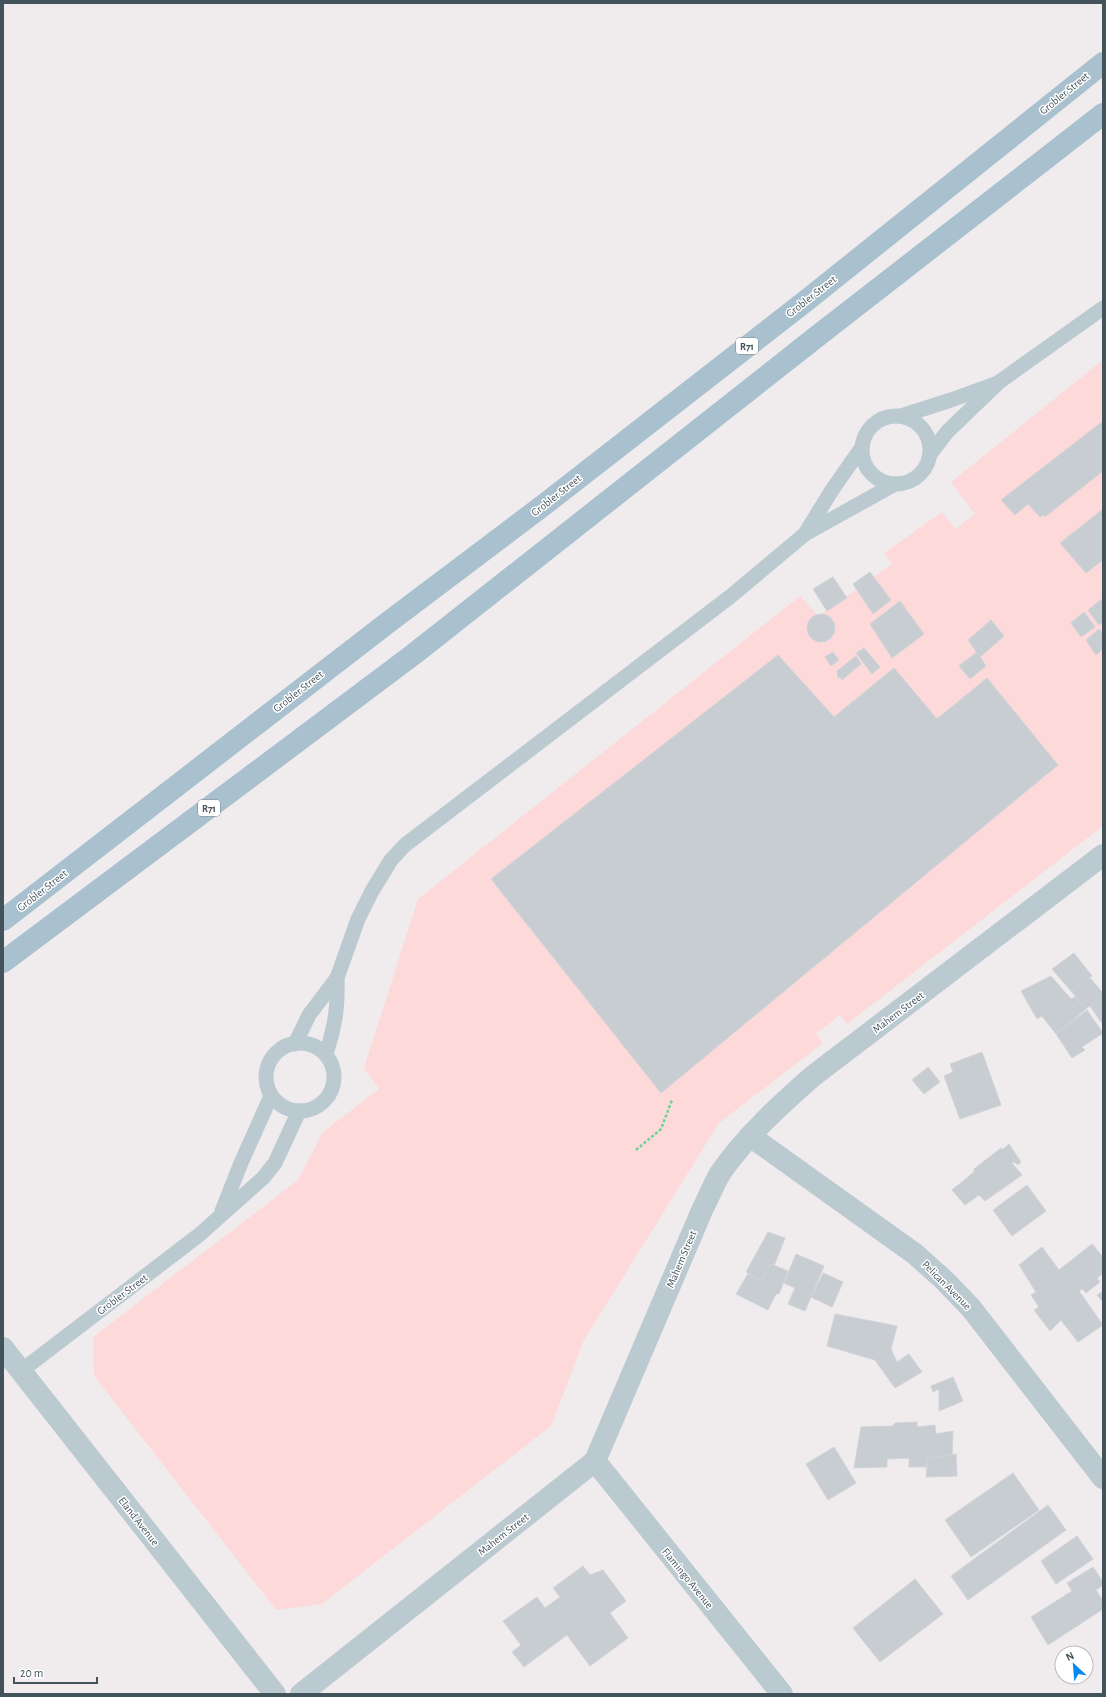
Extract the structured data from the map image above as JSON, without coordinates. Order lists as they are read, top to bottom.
{
  "streets": {
    "main road": ["Grobler Street", "R71"],
    "street": [
      "Mahem Street",
      "Pelican Avenue",
      "Eland Avenue",
      "Flamingo Avenue"
    ]
  },
  "crossings": [
    ["Grobler Street", "Eland Avenue"],
    ["Mahem Street", "Pelican Avenue"],
    ["Mahem Street", "Flamingo Avenue"]
  ],
  "scale_bar": "20 m",
  "north": "top left"
}
